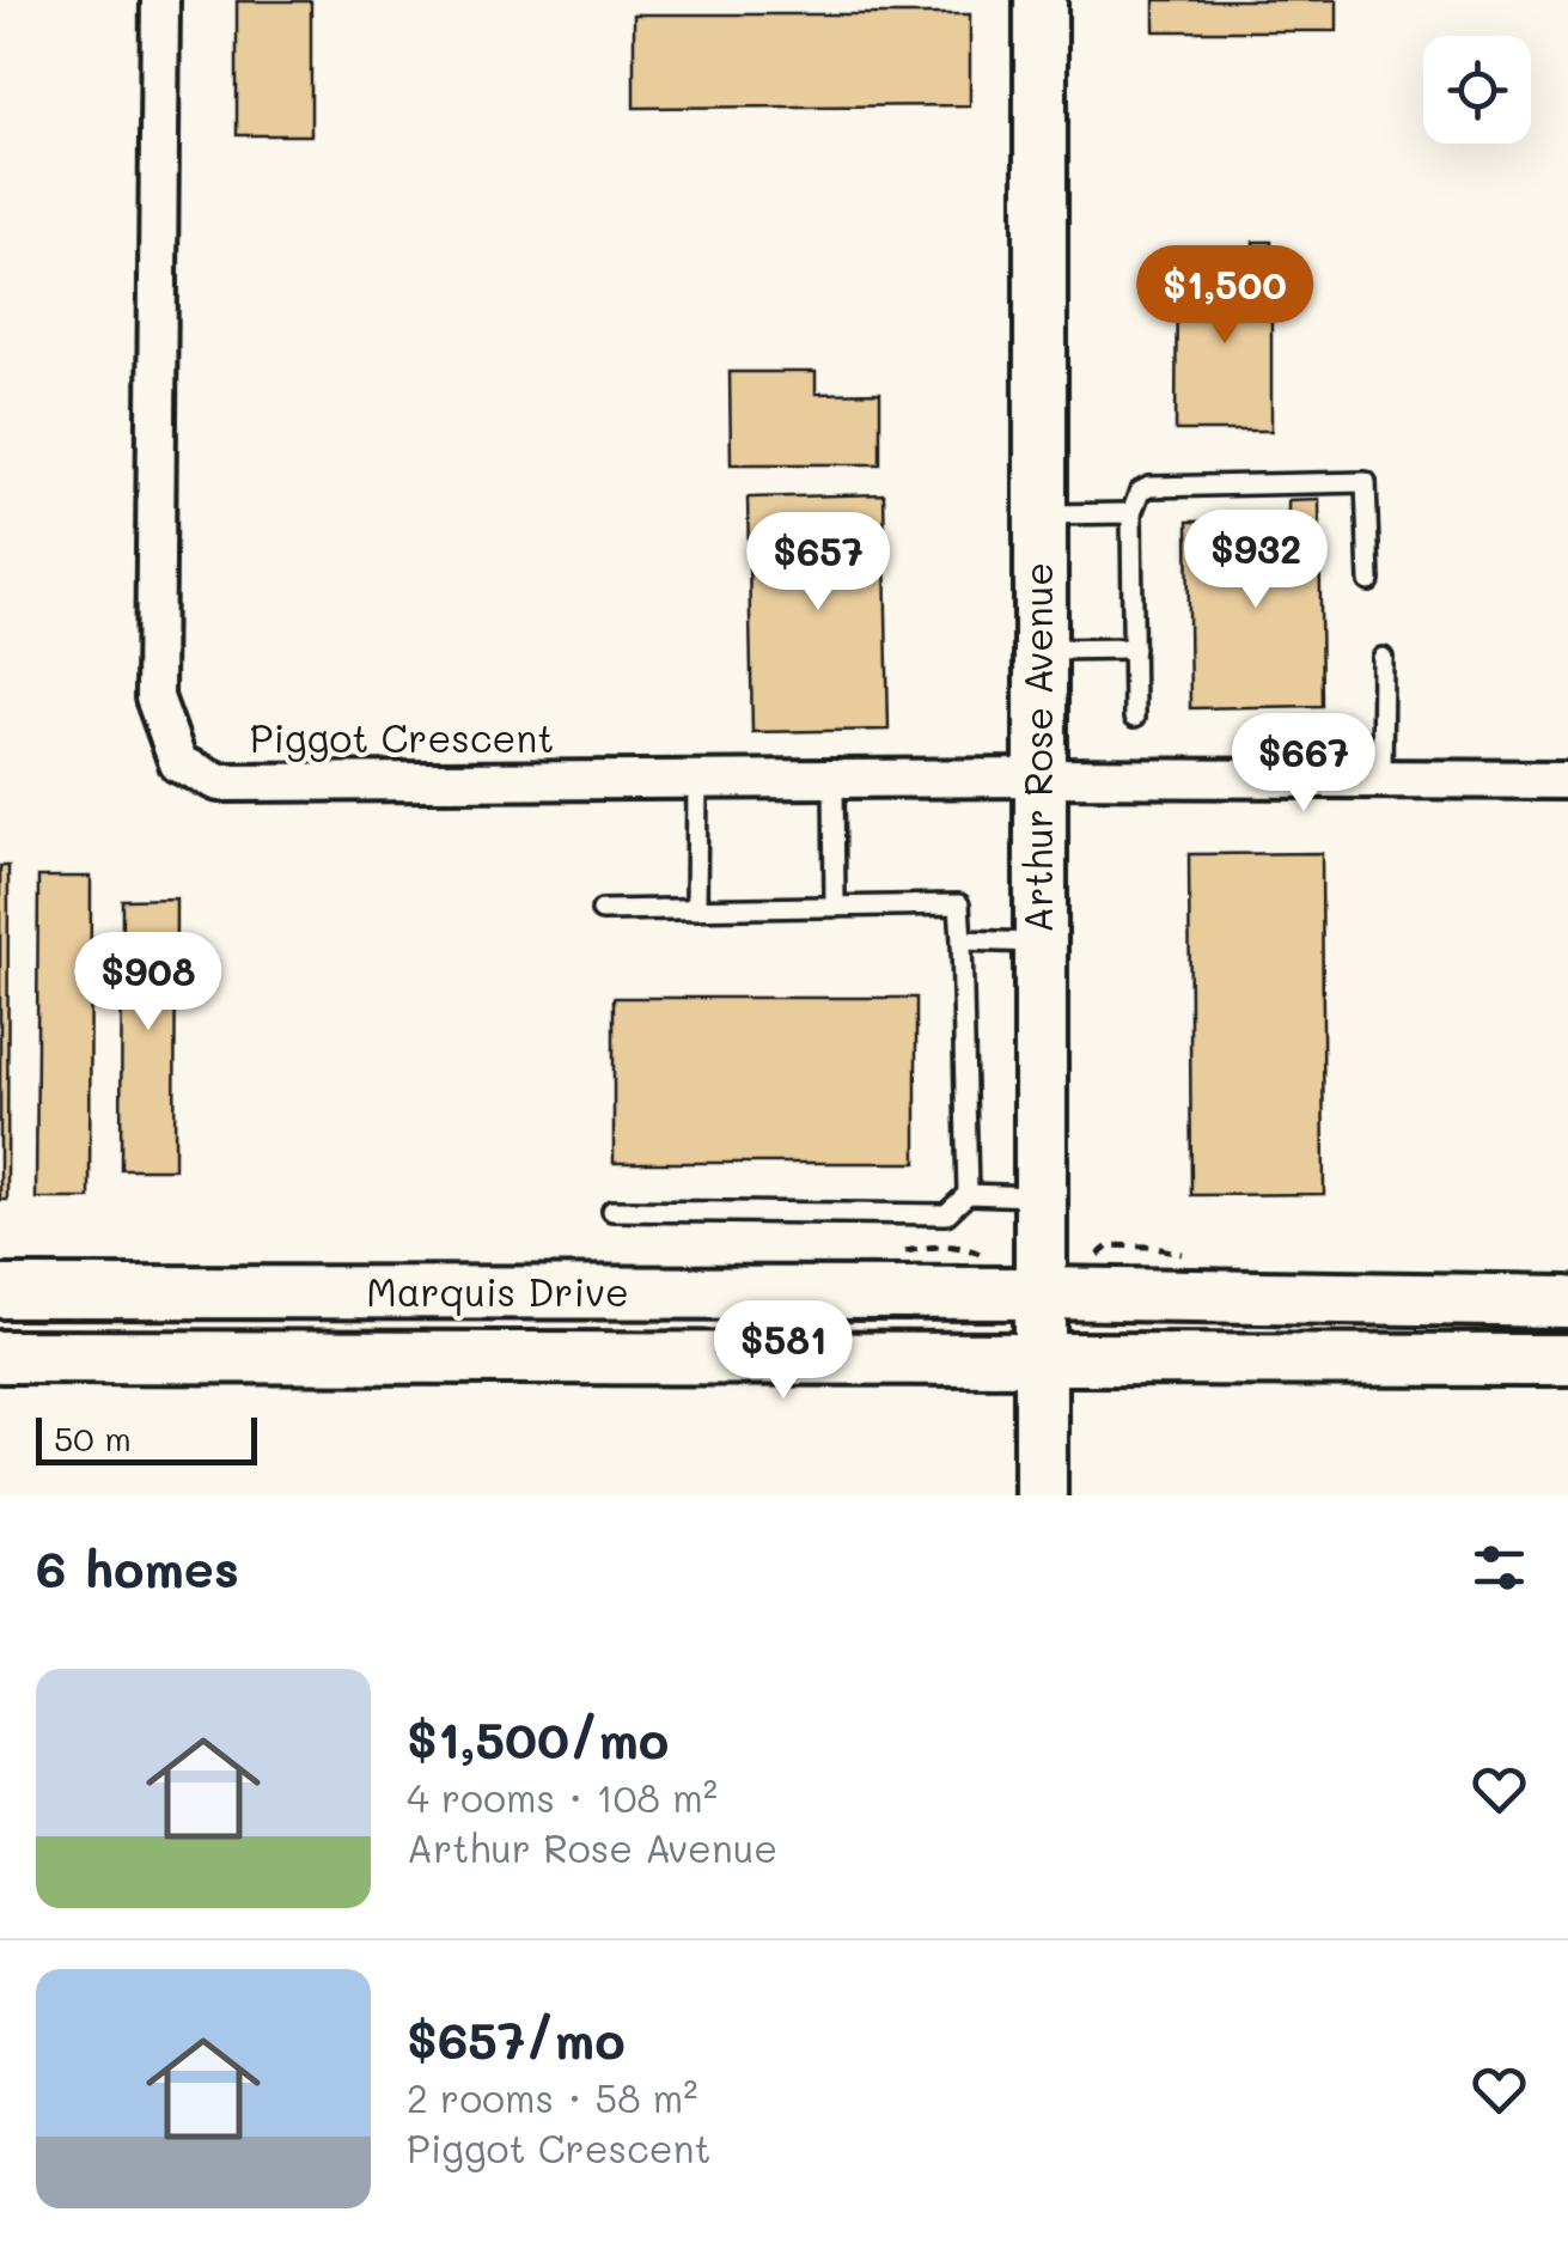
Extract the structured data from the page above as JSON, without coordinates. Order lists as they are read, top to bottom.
{
  "streets": {
    "main road": ["Arthur Rose Avenue", "Marquis Drive"],
    "street": ["Piggot Crescent"]
  },
  "crossings": [
    ["Piggot Crescent", "Arthur Rose Avenue"],
    ["Arthur Rose Avenue", "Marquis Drive"]
  ],
  "scale_bar": "50 m",
  "page": {
    "price": [
      "$1,500",
      "$932",
      "$657",
      "$667",
      "$908",
      "$581"
    ],
    "scale": "50 m",
    "heading": "6 homes",
    "list": [
      {
        "name": "$1,500/mo",
        "note": "4 rooms · 108 m² · Arthur Rose Avenue"
      },
      {
        "name": "$657/mo",
        "note": "2 rooms · 58 m² · Piggot Crescent"
      }
    ]
  }
}
